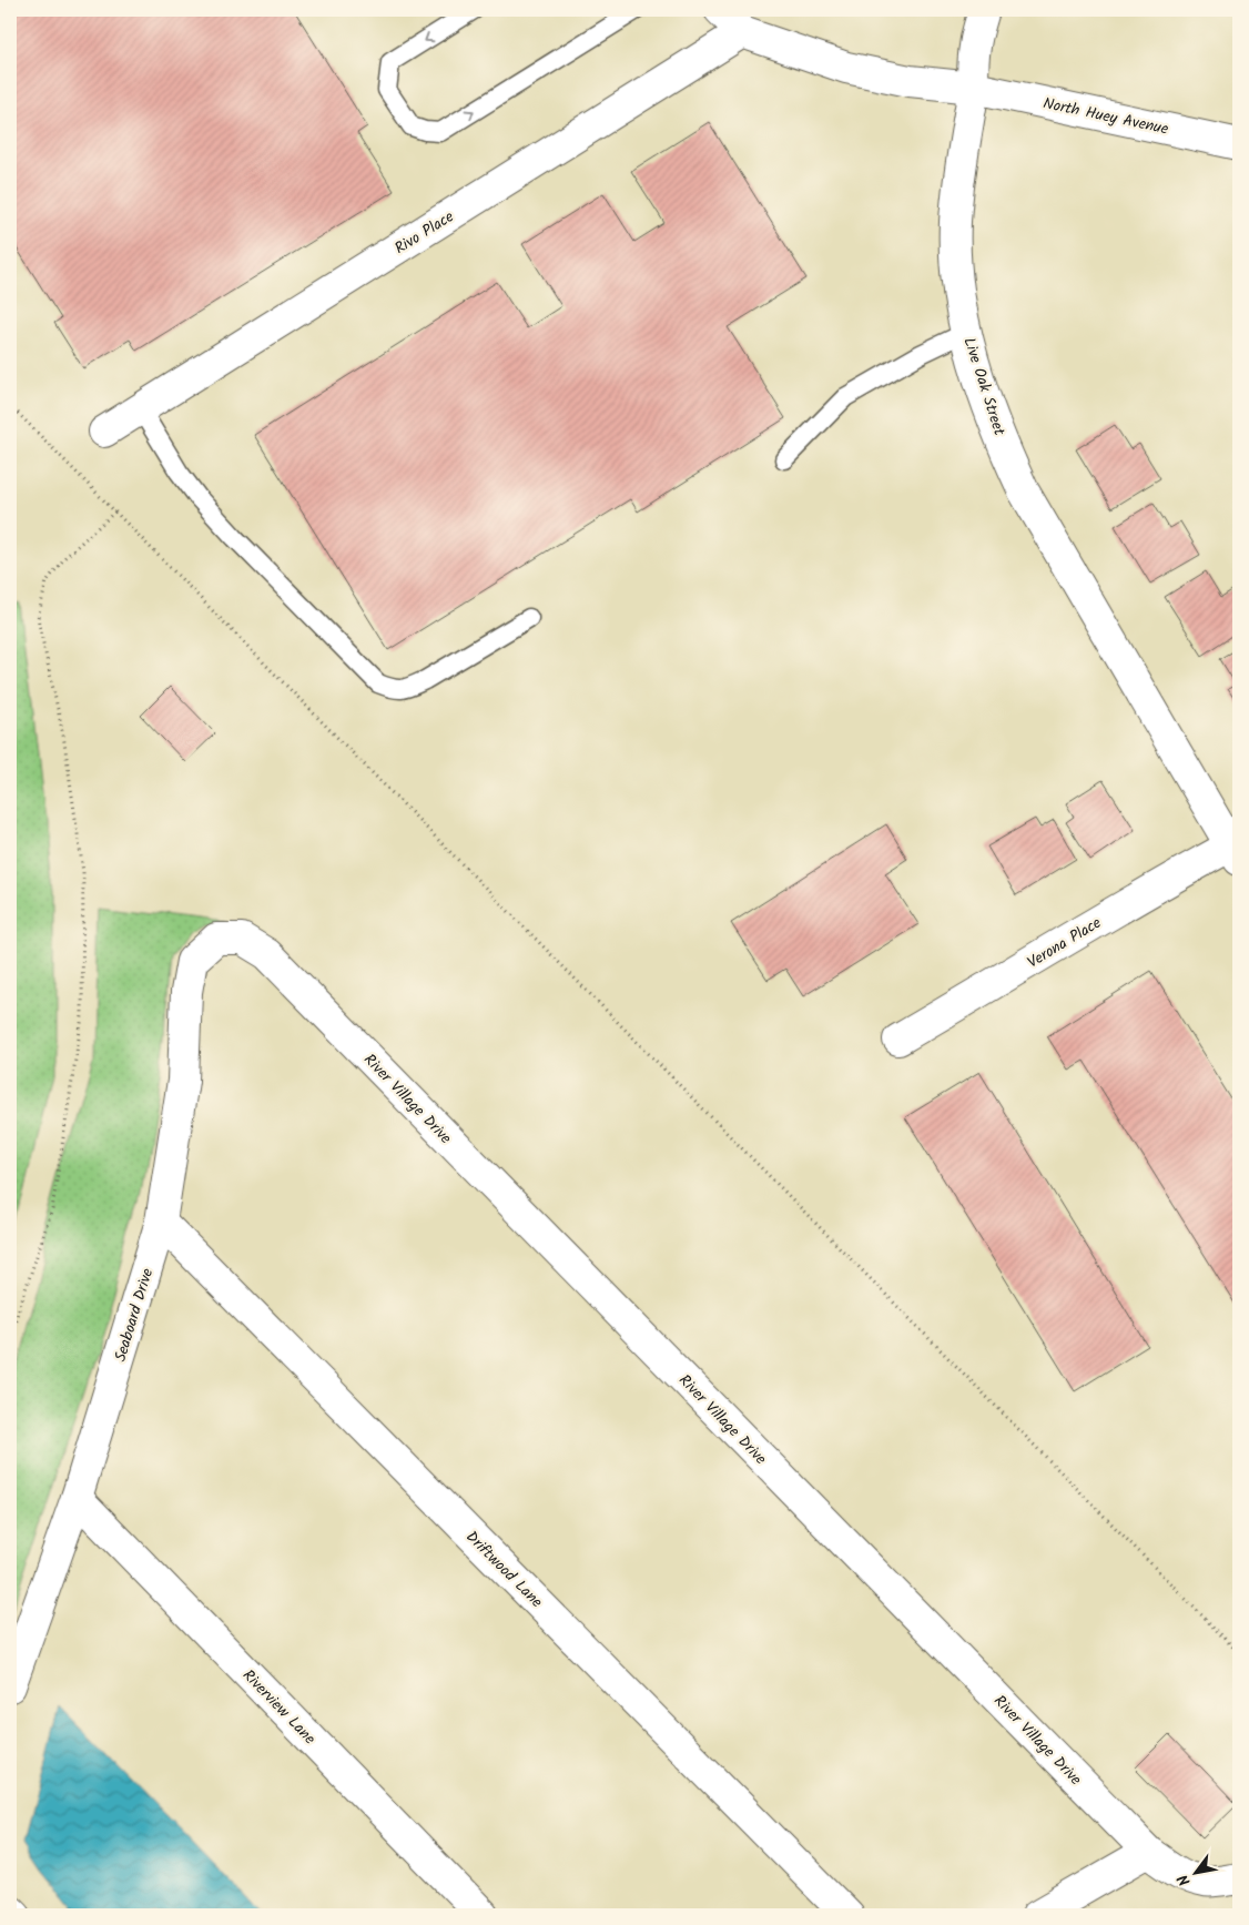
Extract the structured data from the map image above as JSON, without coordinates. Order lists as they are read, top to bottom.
{
  "streets": {
    "street": [
      "North Huey Avenue",
      "Rivo Place",
      "Live Oak Street",
      "Verona Place",
      "River Village Drive",
      "Seaboard Drive",
      "Driftwood Lane",
      "Riverview Lane"
    ]
  },
  "crossings": [
    ["North Huey Avenue", "Live Oak Street"],
    ["Live Oak Street", "Verona Place"],
    ["River Village Drive", "Seaboard Drive"],
    ["Seaboard Drive", "Driftwood Lane"],
    ["Seaboard Drive", "Riverview Lane"]
  ],
  "north": "bottom left"
}
